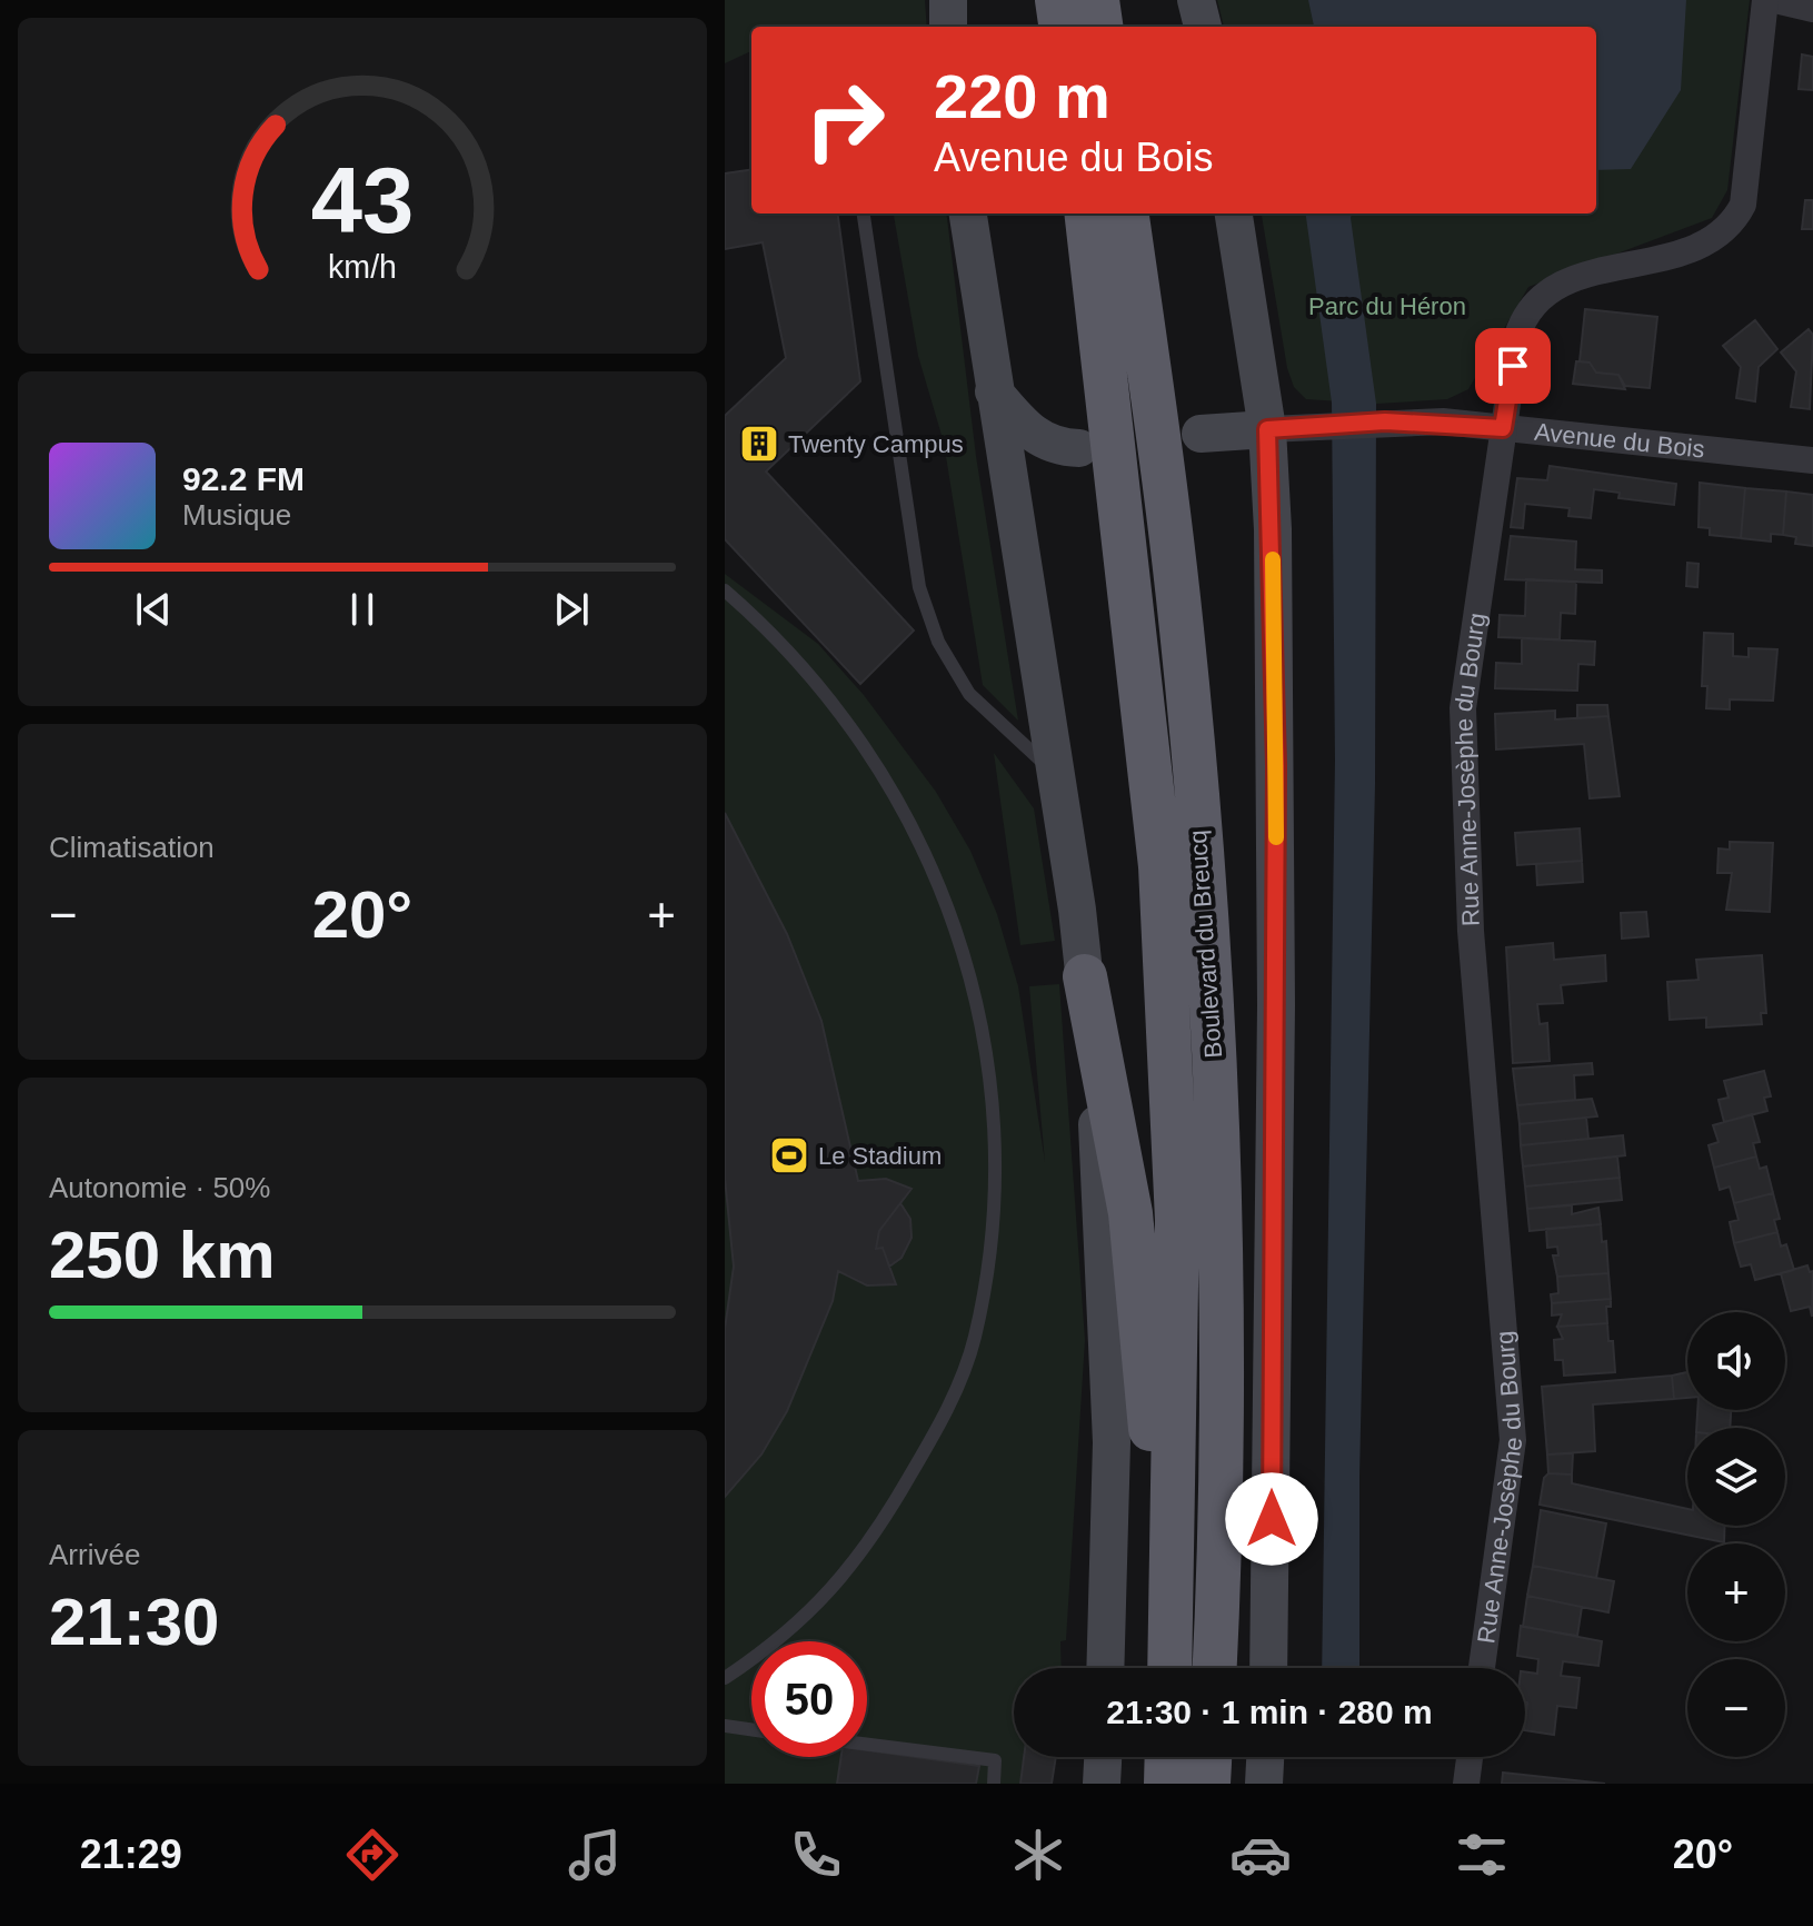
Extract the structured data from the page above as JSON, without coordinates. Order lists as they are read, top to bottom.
{
  "streets": {
    "highway": ["Boulevard du Breucq"],
    "street": ["Avenue du Bois", "Rue Anne-Josèphe du Bourg"]
  },
  "crossings": [
    ["Avenue du Bois", "Rue Anne-Josèphe du Bourg"]
  ],
  "parks": ["Parc du Héron"],
  "places": {
    "building": ["Twenty Campus"],
    "sports": ["Le Stadium"]
  },
  "page": {
    "turn": ["220 m", "Avenue du Bois"],
    "song": ["92.2 FM", "Musique"],
    "tile": [
      "Climatisation",
      ["Autonomie · 50%", "250 km"],
      ["Arrivée", "21:30"]
    ],
    "heat": ["−", "20°", "+"],
    "map_buttons": ["+", "−"],
    "limit": "50",
    "trip": "21:30 · 1 min · 280 m",
    "tabs": ["21:29", "20°"],
    "gauge": ["43", "km/h"]
  }
}
